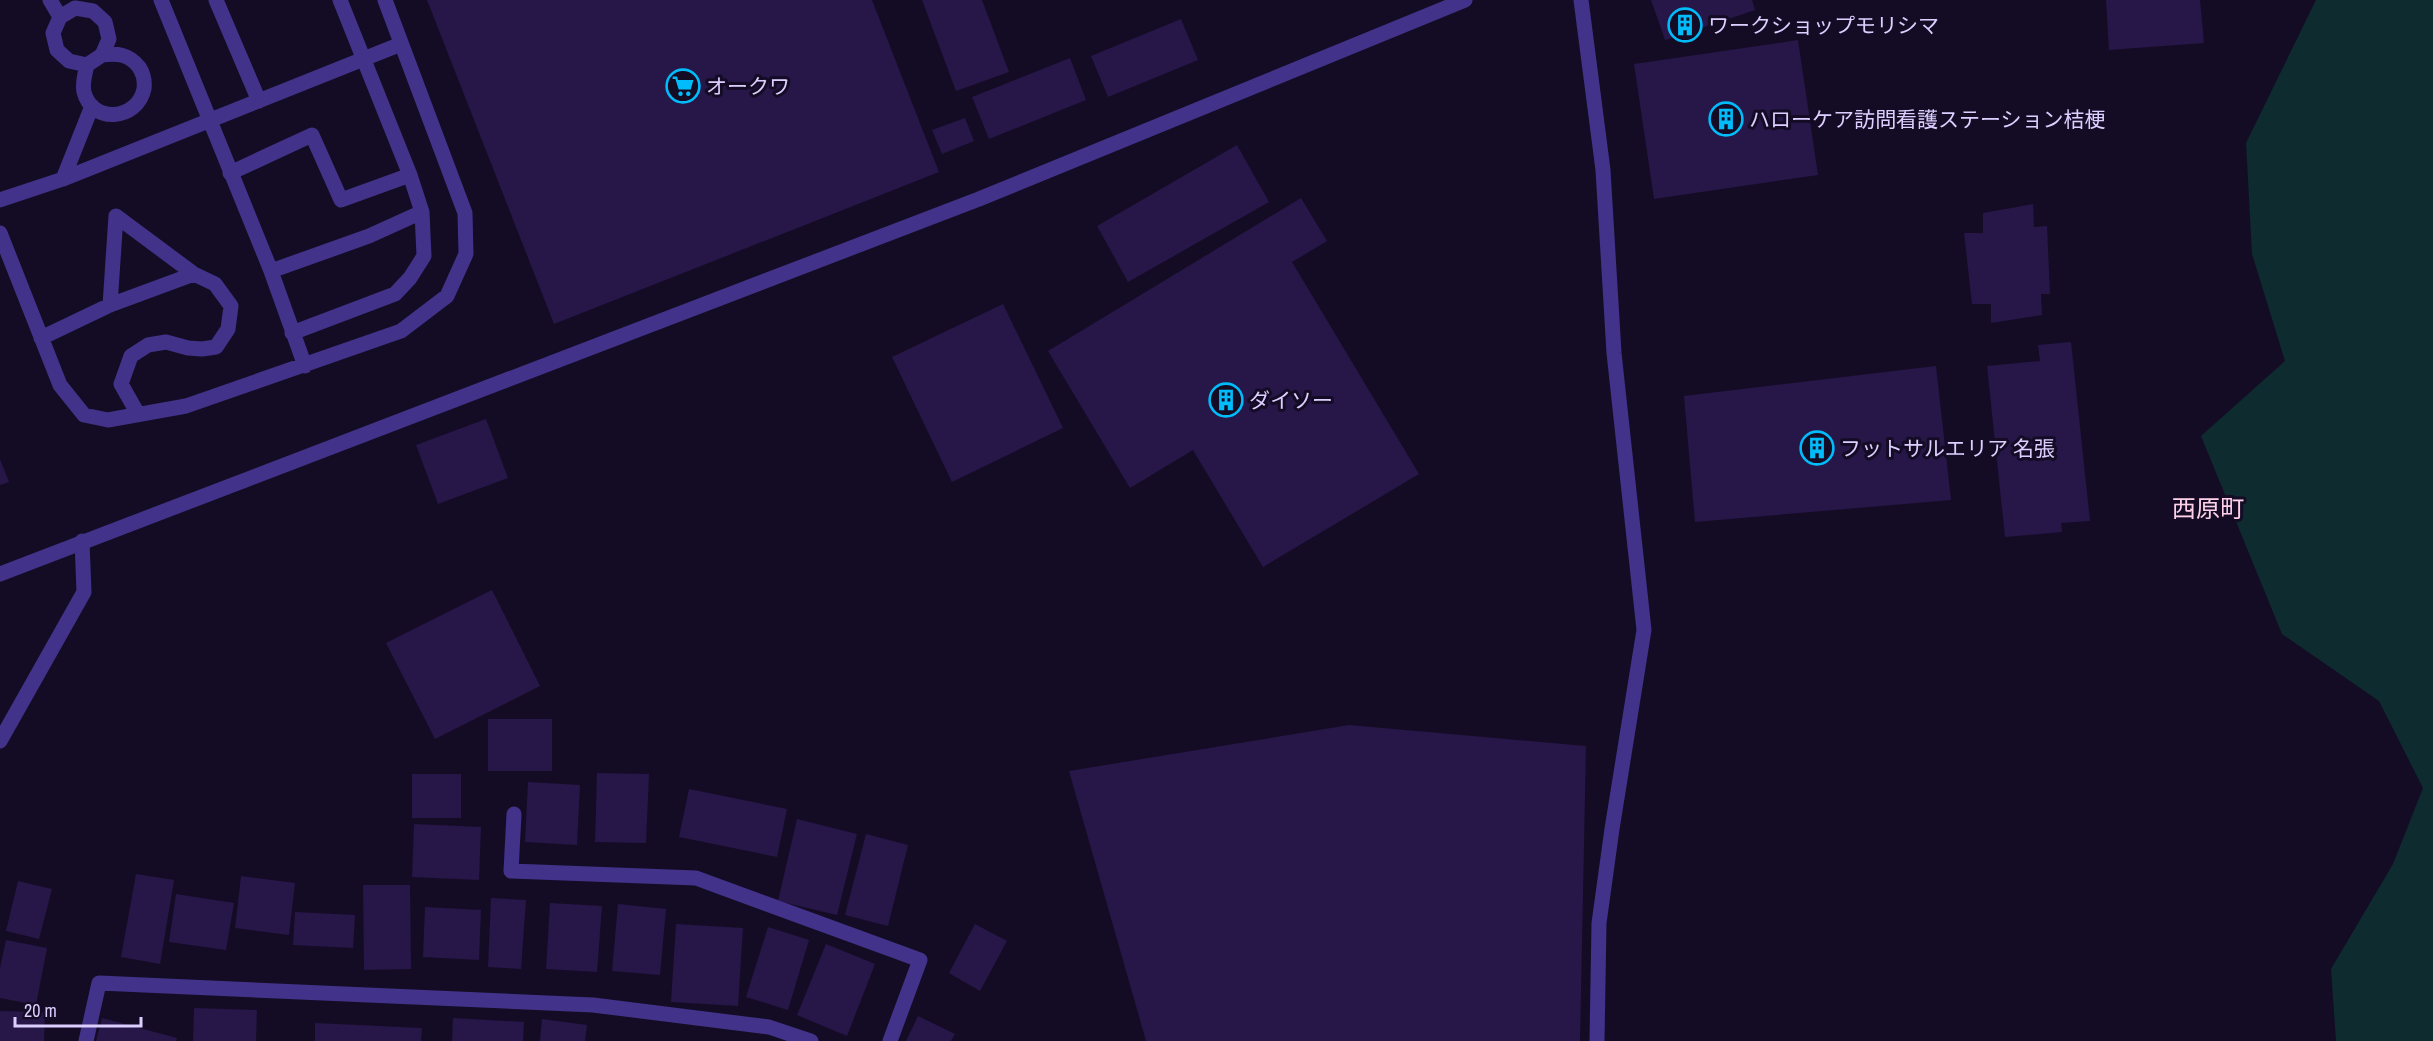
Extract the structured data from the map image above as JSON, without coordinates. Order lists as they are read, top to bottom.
{
  "districts": ["西原町"],
  "places": {
    "building": [
      "ワークショップモリシマ",
      "ハローケア訪問看護ステーション桔梗",
      "ダイソー",
      "フットサルエリア 名張"
    ],
    "supermarket": ["オークワ"]
  },
  "scale_bar": "20 m"
}
